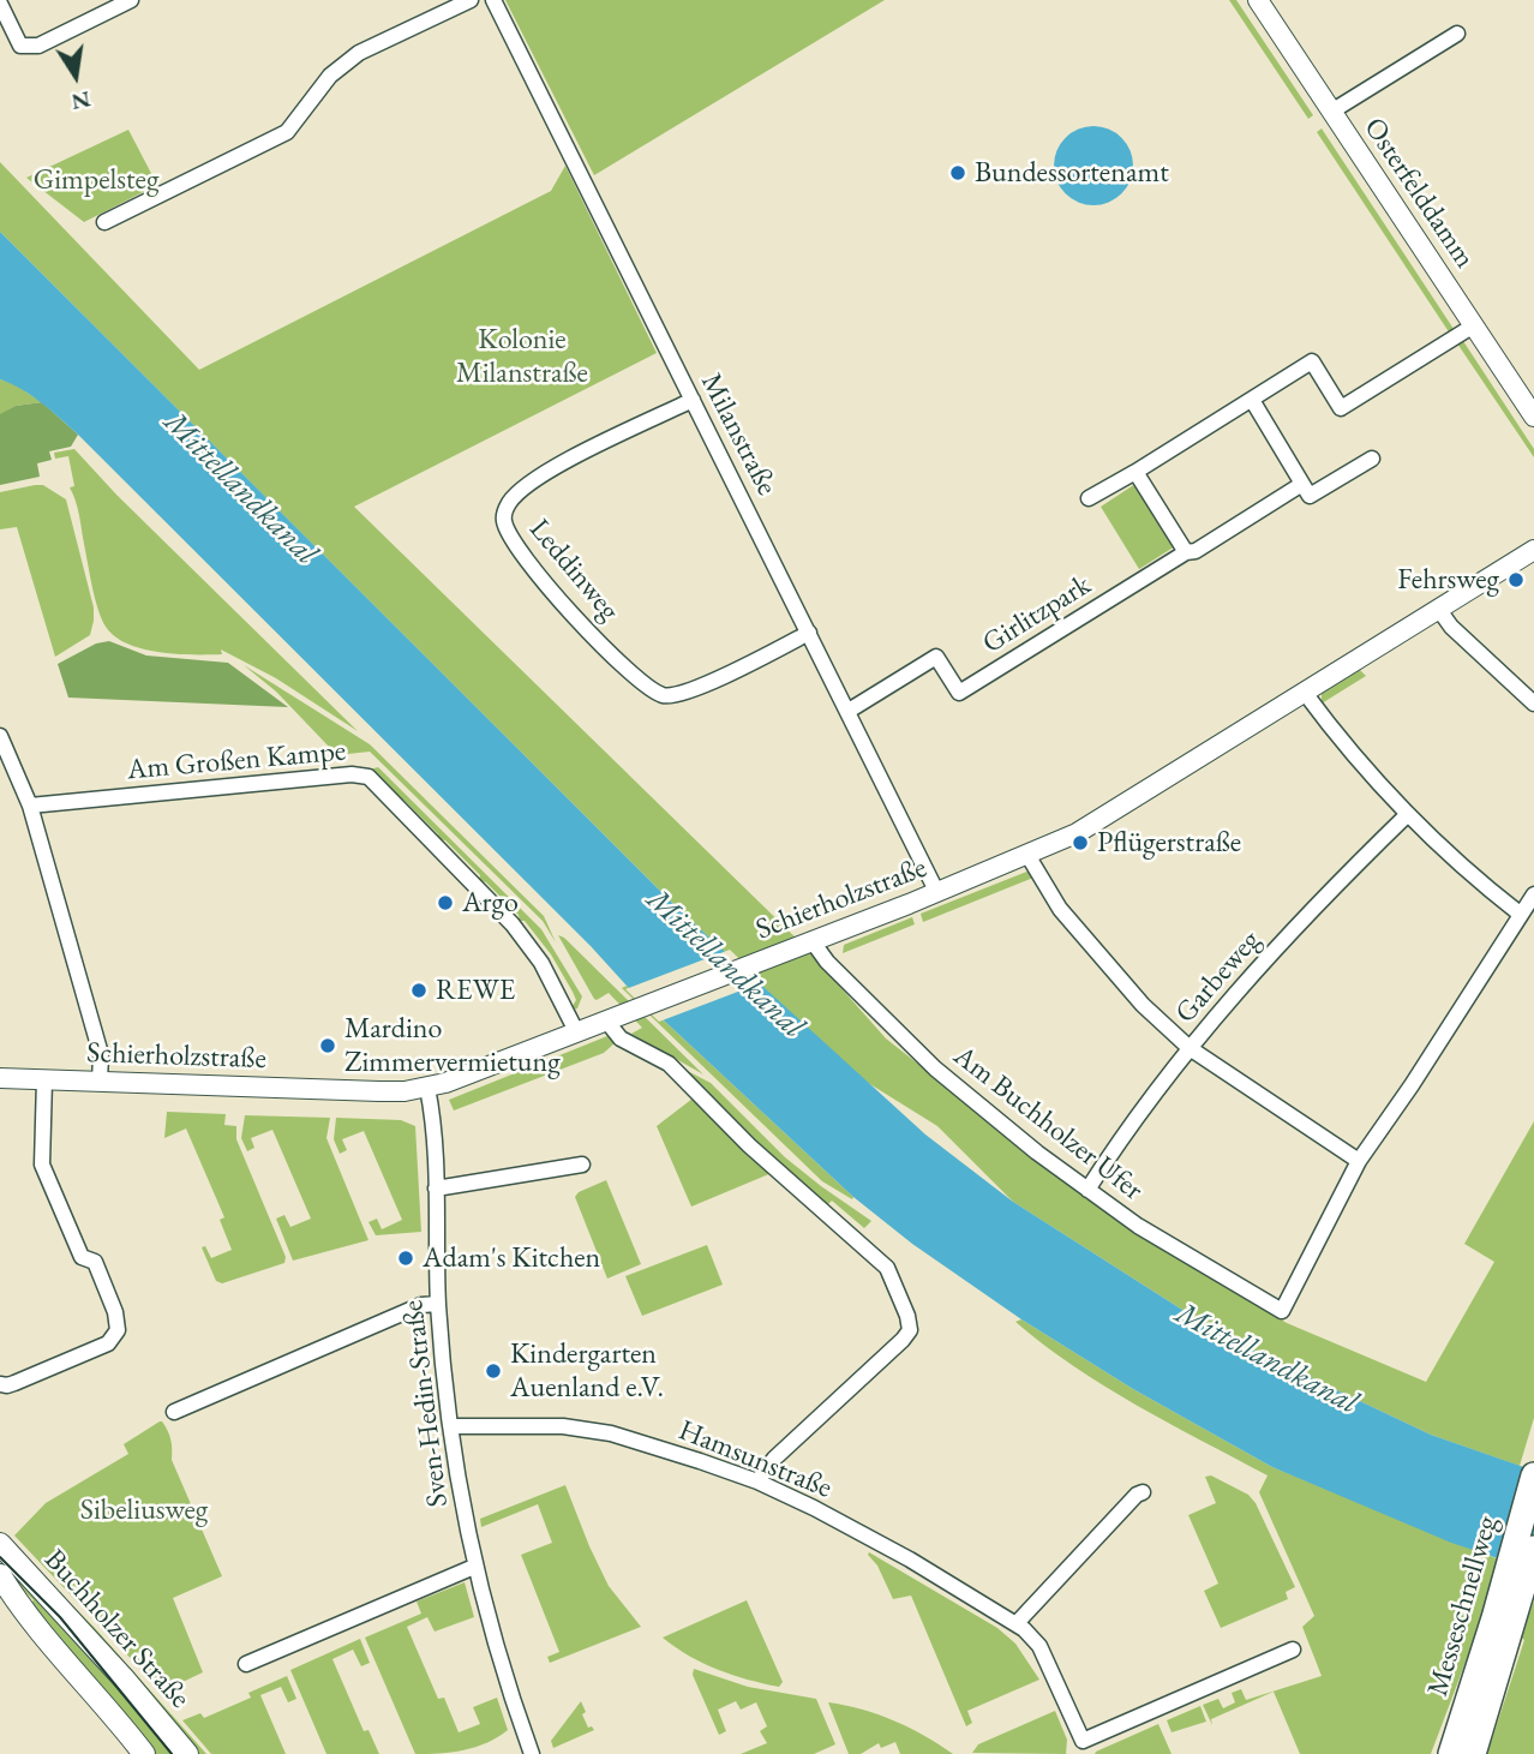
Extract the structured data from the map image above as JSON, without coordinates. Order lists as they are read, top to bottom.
{
  "streets": {
    "highway": ["Messeschnellweg"],
    "main road": ["Buchholzer Straße"],
    "street": [
      "Osterfelddamm",
      "Milanstraße",
      "Leddinweg",
      "Girlitzpark",
      "Am Großen Kampe",
      "Schierholzstraße",
      "Garbeweg",
      "Am Buchholzer Ufer",
      "Sven-Hedin-Straße",
      "Hamsunstraße"
    ]
  },
  "crossings": [
    ["Milanstraße", "Leddinweg"],
    ["Milanstraße", "Girlitzpark"],
    ["Milanstraße", "Schierholzstraße"],
    ["Am Großen Kampe", "Schierholzstraße"],
    ["Schierholzstraße", "Am Buchholzer Ufer"],
    ["Schierholzstraße", "Sven-Hedin-Straße"],
    ["Garbeweg", "Am Buchholzer Ufer"],
    ["Sven-Hedin-Straße", "Hamsunstraße"]
  ],
  "water": ["Mittellandkanal"],
  "parks": ["Gimpelsteg", "Kolonie Milanstraße", "Sibeliusweg"],
  "places": [
    "Bundessortenamt",
    "Fehrsweg",
    "Pflügerstraße",
    "Argo",
    "REWE",
    "Mardino Zimmervermietung",
    "Adam's Kitchen",
    "Kindergarten Auenland e.V."
  ],
  "north": "bottom"
}
